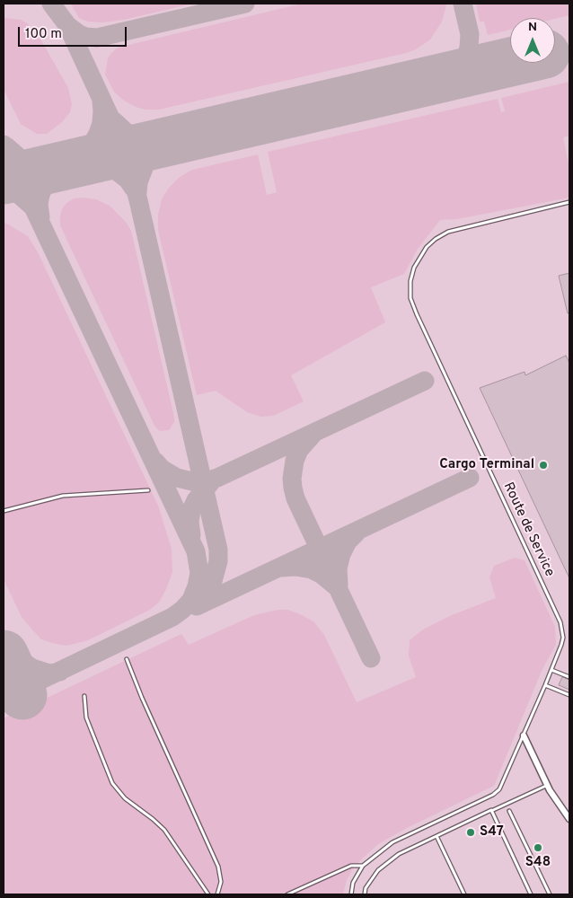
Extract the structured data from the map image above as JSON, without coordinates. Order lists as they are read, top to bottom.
{
  "streets": {
    "lane": ["Route de Service"]
  },
  "places": ["Cargo Terminal", "S47", "S48"],
  "scale_bar": "100 m",
  "north": "top"
}
